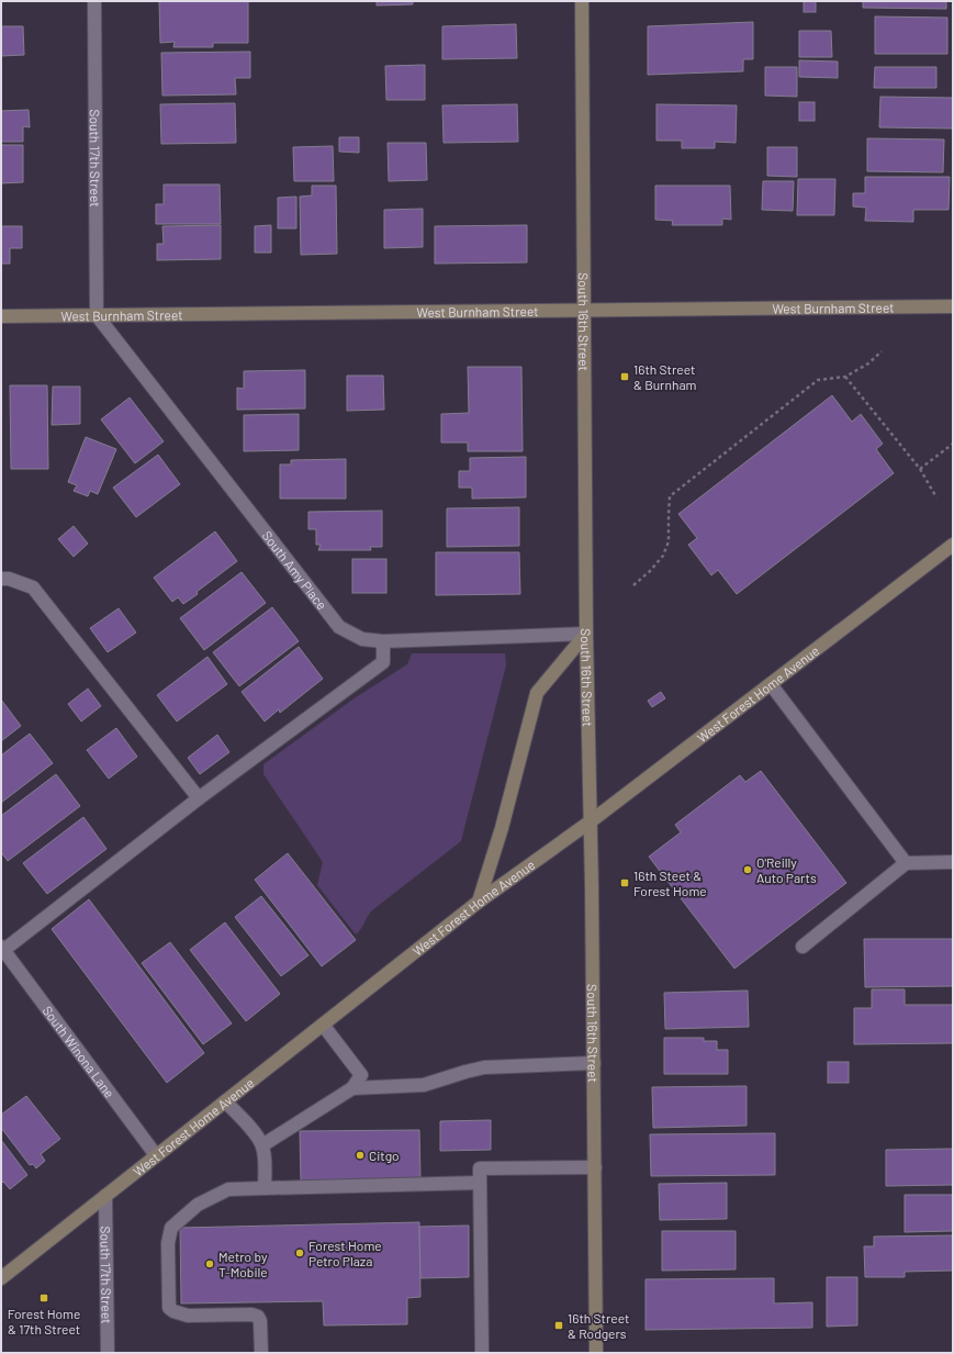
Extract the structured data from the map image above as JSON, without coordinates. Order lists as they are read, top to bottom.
{
  "streets": {
    "main road": ["West Burnham Street", "South 16th Street", "West Forest Home Avenue"],
    "street": ["South 17th Street", "South Amy Place", "South Winona Lane"]
  },
  "crossings": [
    ["South 17th Street", "West Burnham Street"],
    ["South 17th Street", "South Amy Place"],
    ["South 17th Street", "West Forest Home Avenue"],
    ["West Burnham Street", "South 16th Street"],
    ["West Burnham Street", "South Amy Place"],
    ["South 16th Street", "South Amy Place"],
    ["South 16th Street", "West Forest Home Avenue"],
    ["West Forest Home Avenue", "South Winona Lane"]
  ],
  "places": {
    "transit": [
      "16th Street & Burnham",
      "16th Steet & Forest Home",
      "Forest Home & 17th Street",
      "16th Street & Rodgers"
    ],
    "other": [
      "O'Reilly Auto Parts",
      "Citgo",
      "Forest Home Petro Plaza",
      "Metro by T-Mobile"
    ]
  }
}
